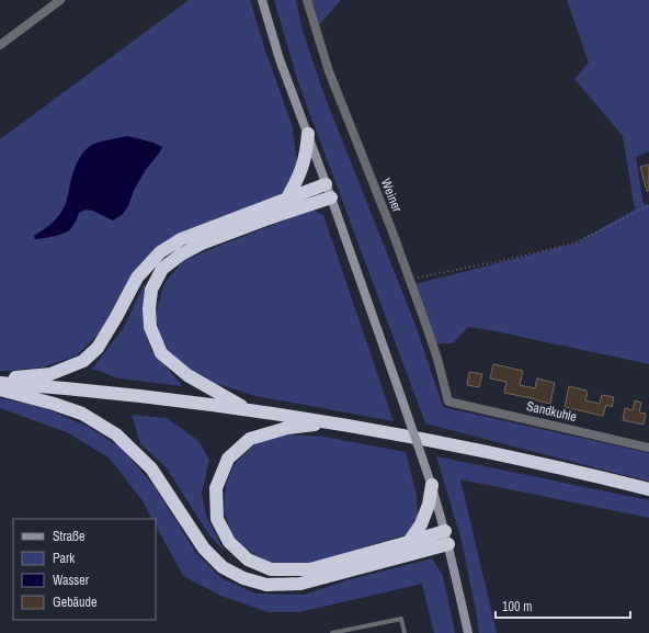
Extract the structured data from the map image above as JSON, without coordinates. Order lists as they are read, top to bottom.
{
  "streets": {
    "street": ["Weiner", "Sandkuhle"]
  },
  "crossings": [
    ["Weiner", "Sandkuhle"]
  ],
  "legend": [
    "Straße",
    "Park",
    "Wasser",
    "Gebäude"
  ],
  "scale_bar": "100 m"
}
